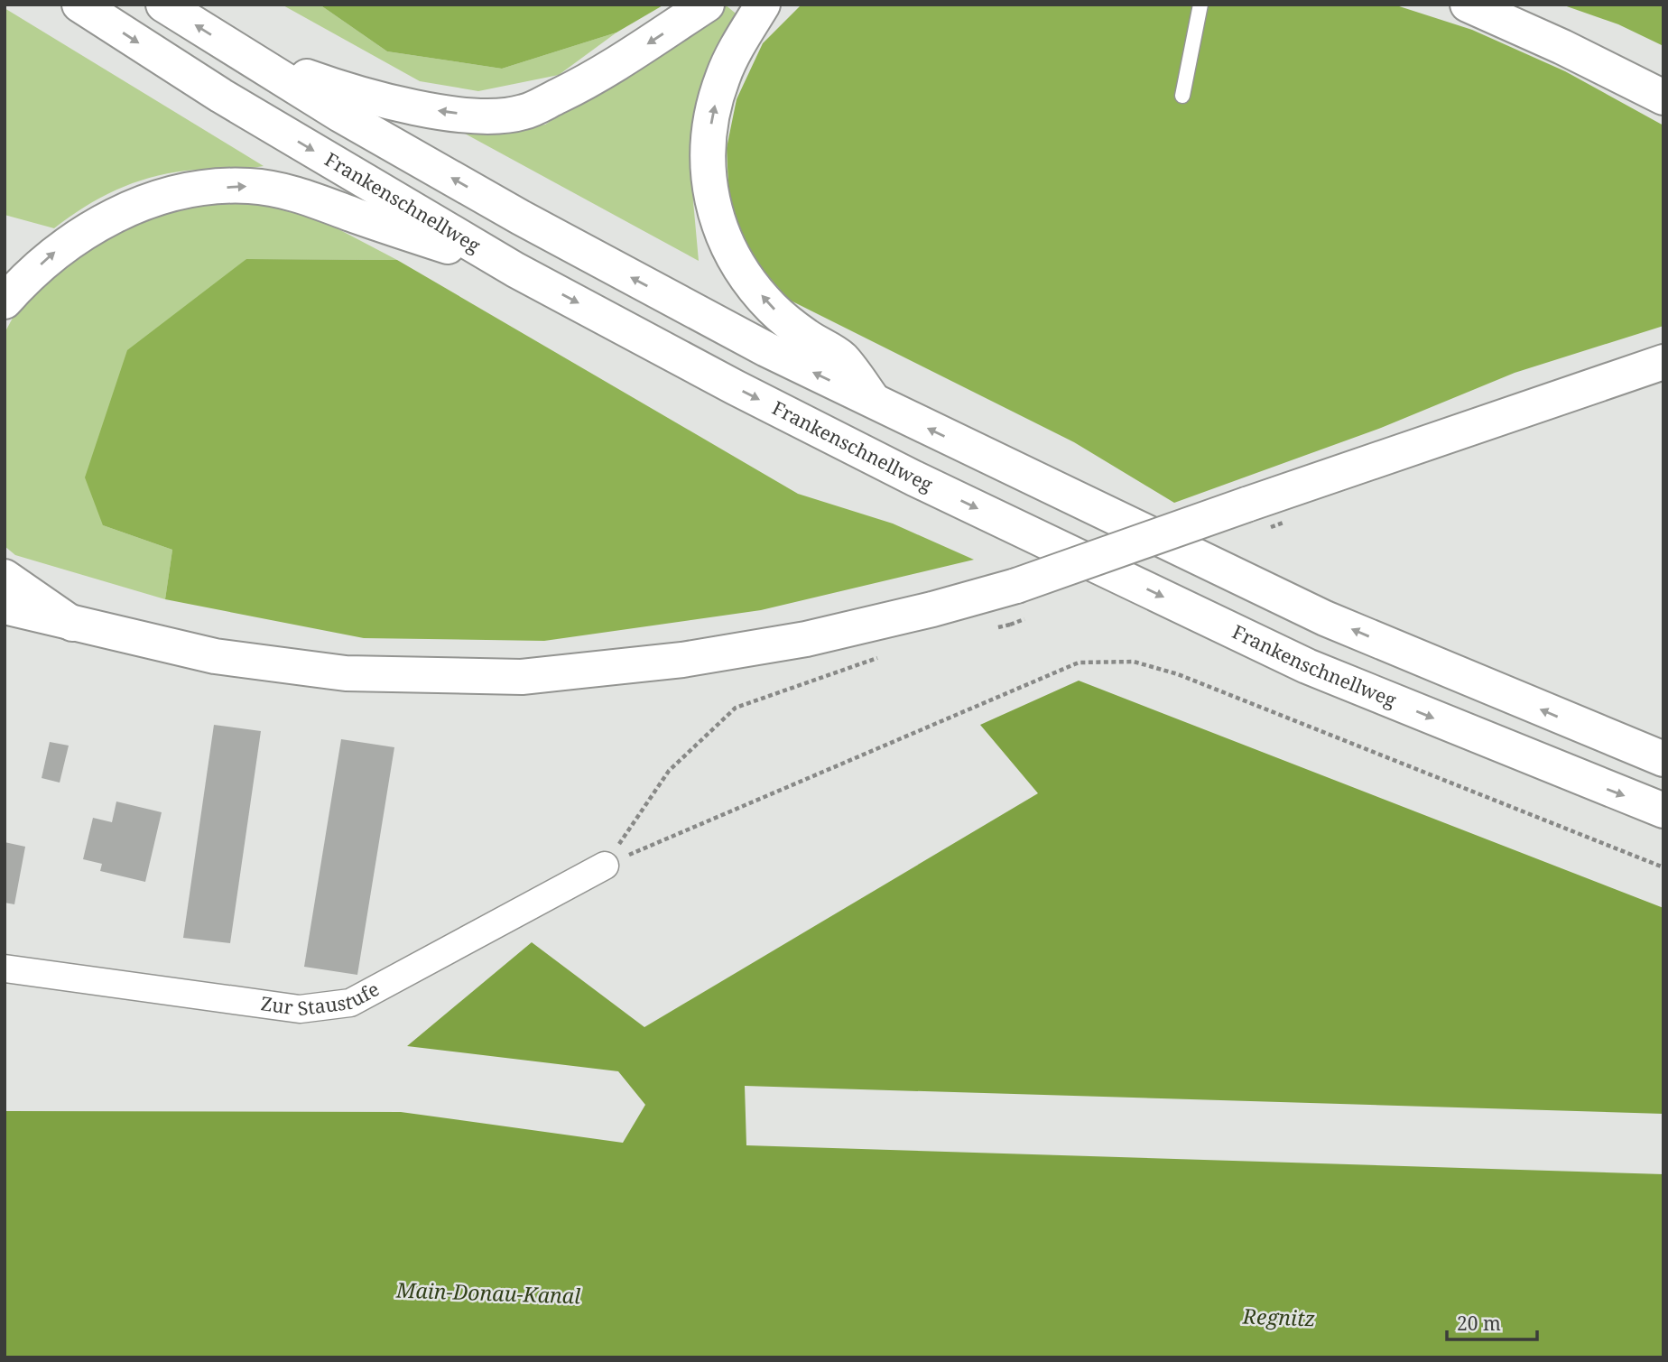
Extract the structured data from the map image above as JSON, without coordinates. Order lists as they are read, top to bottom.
{
  "streets": {
    "main road": ["Frankenschnellweg"],
    "street": ["Zur Staustufe"]
  },
  "water": ["Main-Donau-Kanal", "Regnitz"],
  "scale_bar": "20 m"
}
